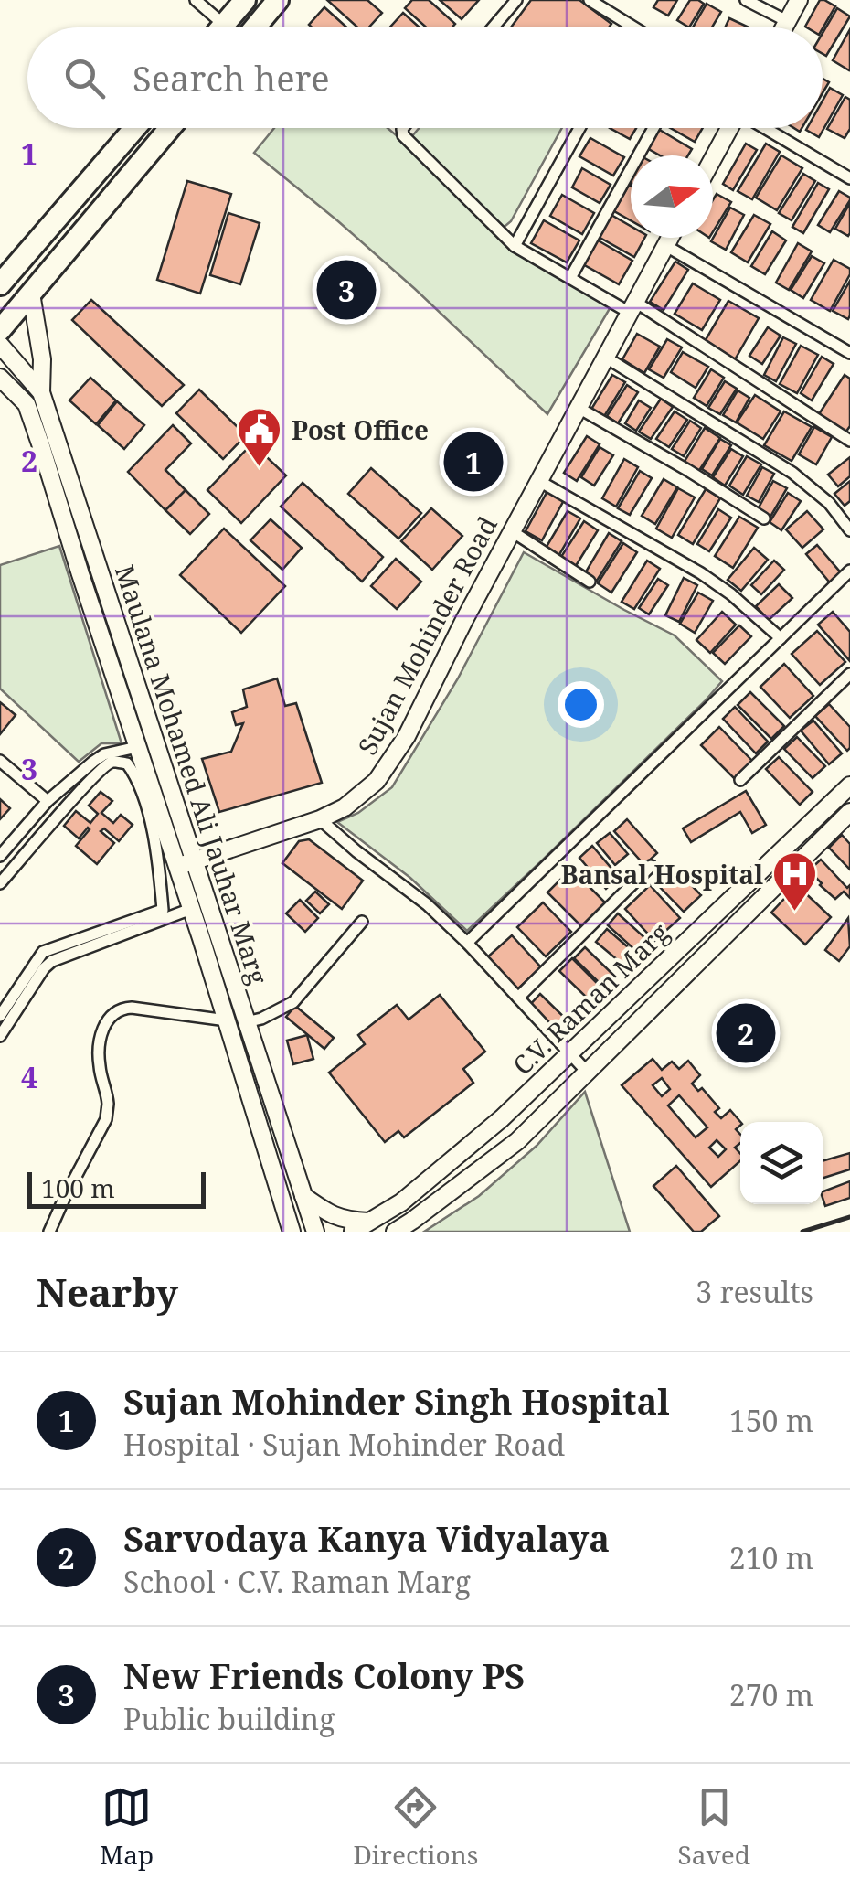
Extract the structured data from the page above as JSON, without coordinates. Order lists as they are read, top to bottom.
{
  "streets": {
    "main road": ["Sujan Mohinder Road", "Maulana Mohamed Ali Jauhar Marg", "C.V. Raman Marg"]
  },
  "crossings": [
    ["Sujan Mohinder Road", "Maulana Mohamed Ali Jauhar Marg"]
  ],
  "places": {
    "public building": ["Post Office"],
    "hospital": ["Bansal Hospital"]
  },
  "scale_bar": "100 m",
  "north": "right",
  "page": {
    "search": "Search here",
    "pins": ["3", "1", "2"],
    "scale": "100 m",
    "heading": ["Nearby", "3 results"],
    "list": [
      {
        "mark": "1",
        "name": "Sujan Mohinder Singh Hospital",
        "note": "Hospital · Sujan Mohinder Road",
        "value": "150 m"
      },
      {
        "mark": "2",
        "name": "Sarvodaya Kanya Vidyalaya",
        "note": "School · C.V. Raman Marg",
        "value": "210 m"
      },
      {
        "mark": "3",
        "name": "New Friends Colony PS",
        "note": "Public building",
        "value": "270 m"
      }
    ],
    "nav": ["Map", "Directions", "Saved"]
  },
  "grid": {
    "rows": [
      "1",
      "2",
      "3",
      "4"
    ]
  }
}
